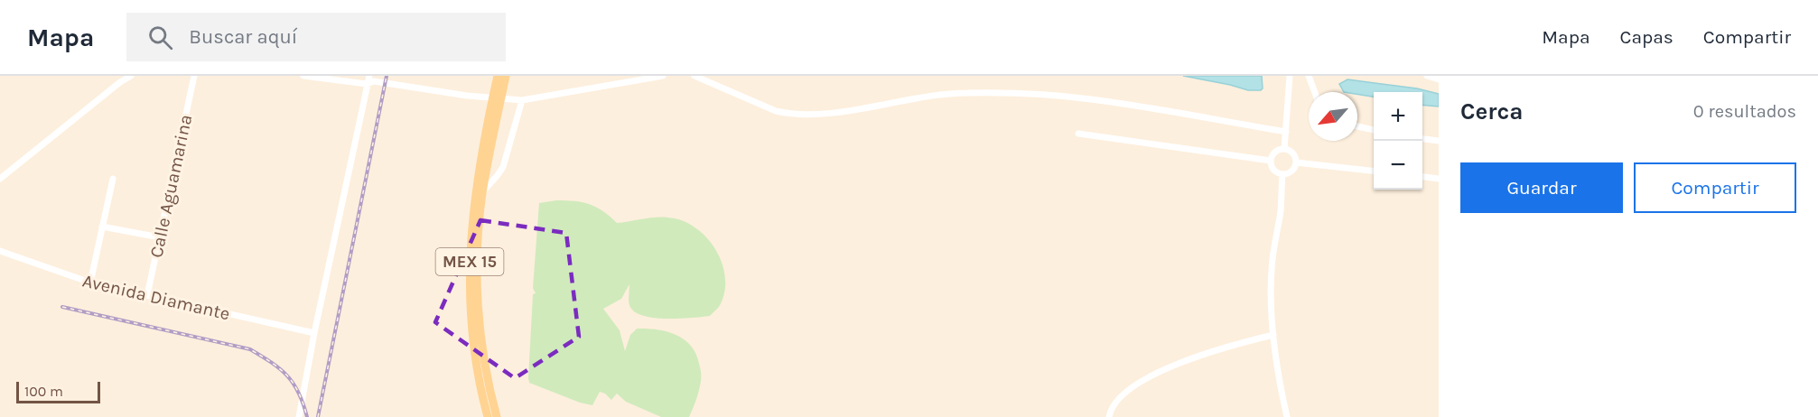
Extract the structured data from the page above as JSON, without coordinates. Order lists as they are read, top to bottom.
{
  "streets": {
    "main road": ["MEX 15"],
    "street": ["Calle Aguamarina", "Avenida Diamante"]
  },
  "crossings": [
    ["Calle Aguamarina", "Avenida Diamante"]
  ],
  "scale_bar": "100 m",
  "north": "bottom left",
  "page": {
    "header": "Mapa",
    "search": "Buscar aquí",
    "nav": ["Mapa", "Capas", "Compartir"],
    "heading": ["Cerca", "0 resultados"],
    "map_buttons": ["+", "−"],
    "buttons": ["Guardar", "Compartir"],
    "scale": "100 m"
  }
}
